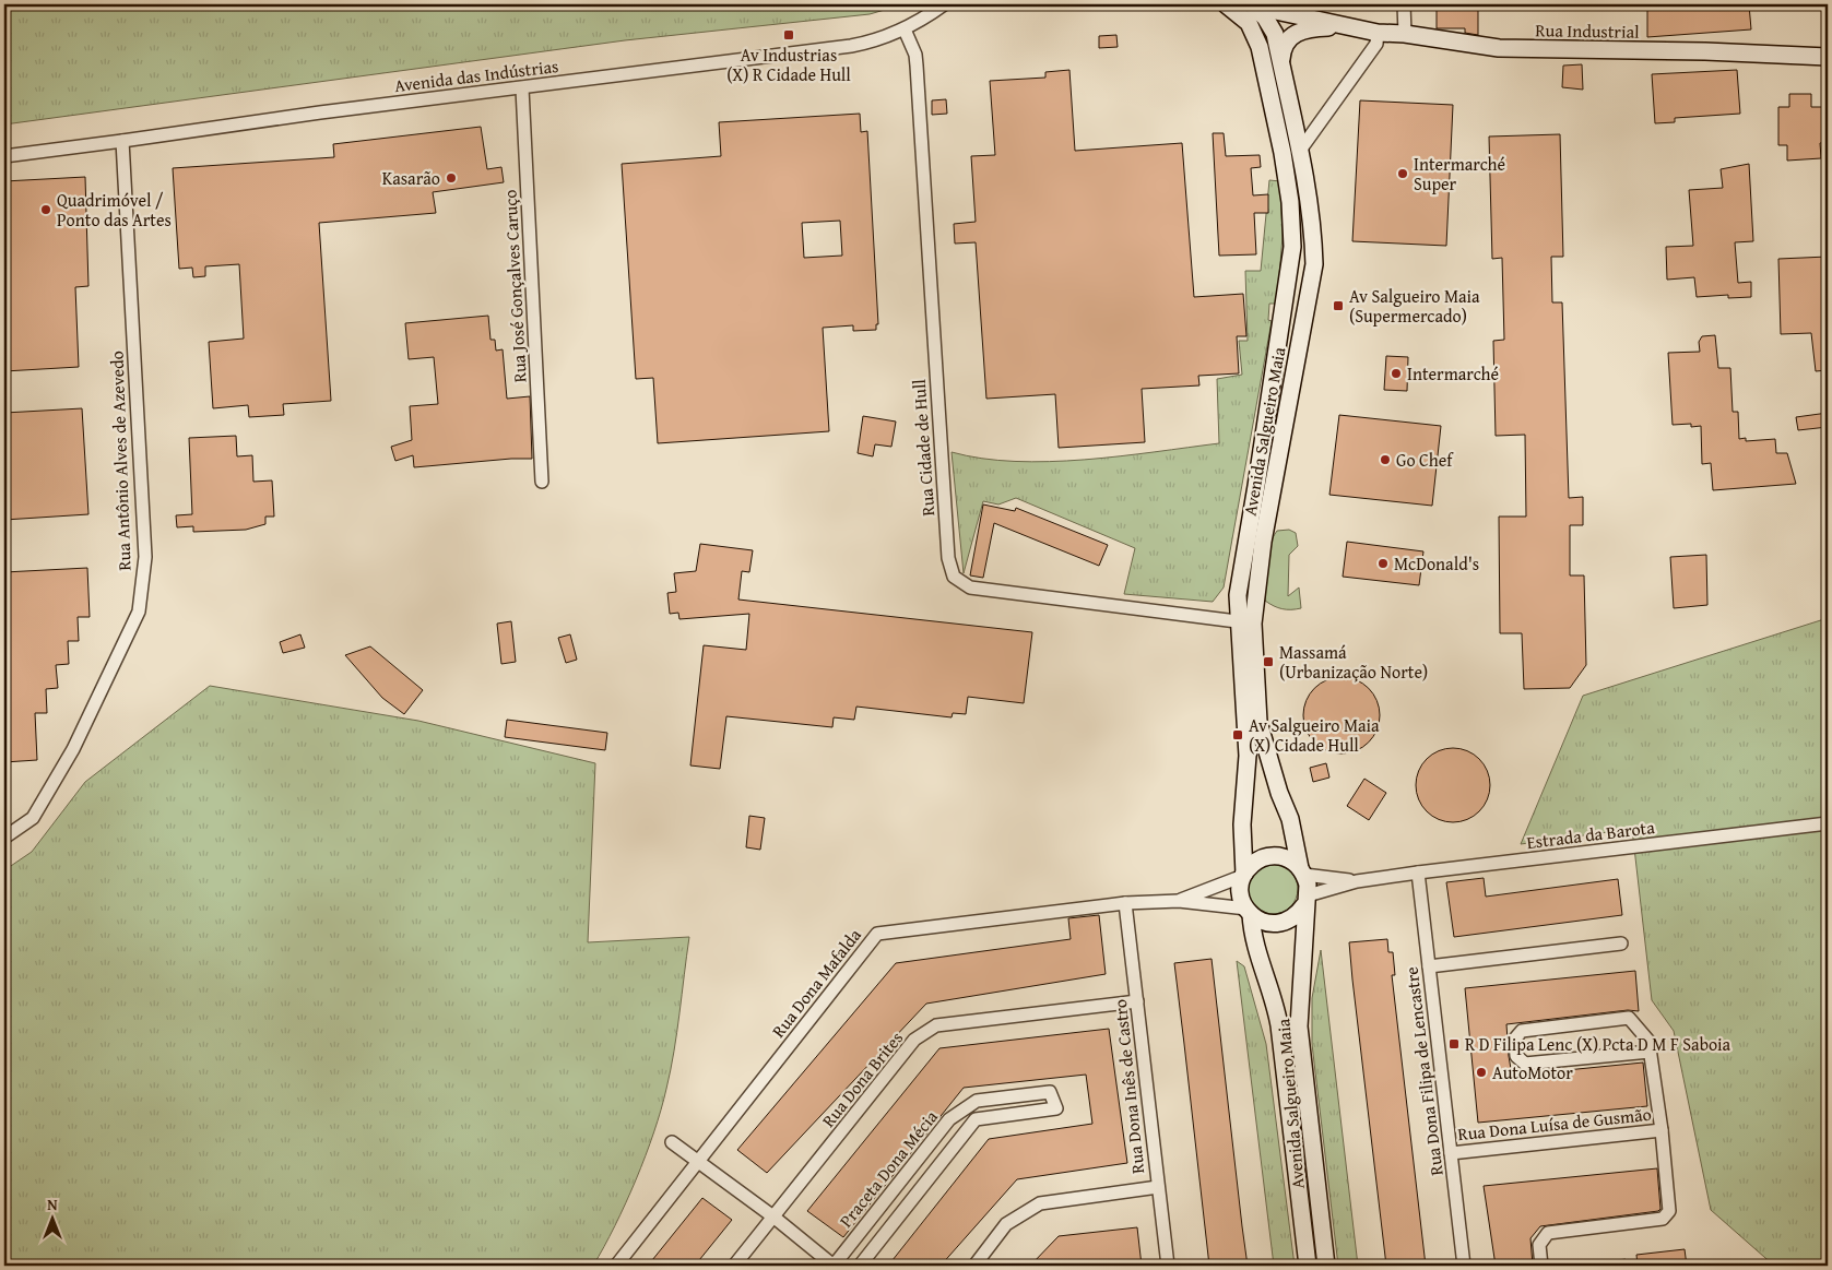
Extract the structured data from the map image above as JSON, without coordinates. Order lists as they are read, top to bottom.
{
  "streets": {
    "street": [
      "Rua Industrial",
      "Avenida das Indústrias",
      "Rua José Gonçalves Caruço",
      "Avenida Salgueiro Maia",
      "Rua Cidade de Hull",
      "Rua Antônio Alves de Azevedo",
      "Estrada da Barota",
      "Rua Dona Mafalda",
      "Rua Dona Filipa de Lencastre",
      "Rua Dona Brites",
      "Rua Dona Inês de Castro",
      "Rua Dona Luísa de Gusmão",
      "Praceta Dona Mécia"
    ]
  },
  "crossings": [
    ["Rua Industrial", "Avenida Salgueiro Maia"],
    ["Avenida das Indústrias", "Rua José Gonçalves Caruço"],
    ["Avenida das Indústrias", "Rua Cidade de Hull"],
    ["Avenida das Indústrias", "Rua Antônio Alves de Azevedo"],
    ["Avenida Salgueiro Maia", "Rua Cidade de Hull"],
    ["Avenida Salgueiro Maia", "Estrada da Barota"],
    ["Avenida Salgueiro Maia", "Rua Dona Mafalda"],
    ["Estrada da Barota", "Rua Dona Mafalda"],
    ["Estrada da Barota", "Rua Dona Filipa de Lencastre"],
    ["Rua Dona Mafalda", "Rua Dona Inês de Castro"],
    ["Rua Dona Filipa de Lencastre", "Rua Dona Luísa de Gusmão"],
    ["Rua Dona Brites", "Rua Dona Inês de Castro"]
  ],
  "places": {
    "transit": [
      "Av Industrias (X) R Cidade Hull",
      "Av Salgueiro Maia (Supermercado)",
      "Massamá (Urbanização Norte)",
      "Av Salgueiro Maia (X) Cidade Hull",
      "R D Filipa Lenc (X) Pcta D M F Saboia"
    ],
    "other": [
      "Intermarché Super",
      "Kasarão",
      "Quadrimóvel / Ponto das Artes",
      "Intermarché",
      "Go Chef",
      "McDonald's",
      "AutoMotor"
    ]
  },
  "north": "top"
}
